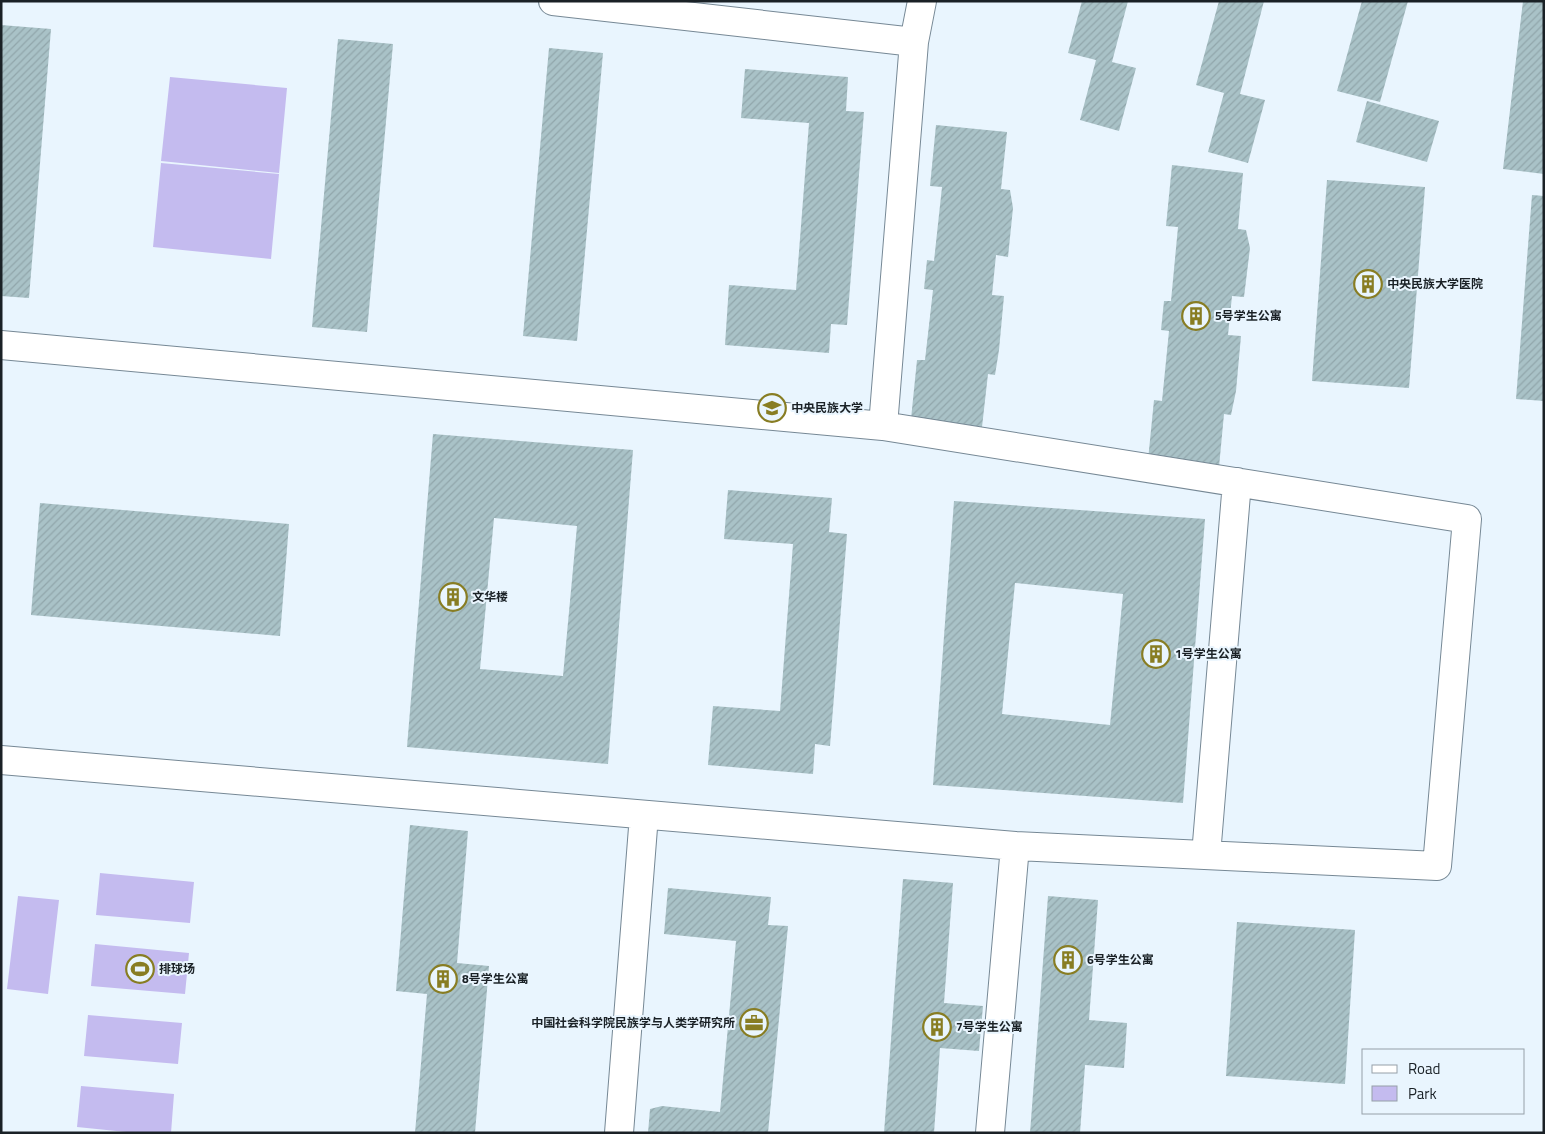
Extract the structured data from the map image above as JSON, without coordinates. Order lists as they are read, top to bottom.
{
  "places": {
    "building": [
      "中央民族大学医院",
      "5号学生公寓",
      "文华楼",
      "1号学生公寓",
      "6号学生公寓",
      "8号学生公寓",
      "7号学生公寓"
    ],
    "school or university": ["中央民族大学"],
    "sports": ["排球场"],
    "office": ["中国社会科学院民族学与人类学研究所"]
  },
  "legend": ["Road", "Park"]
}
